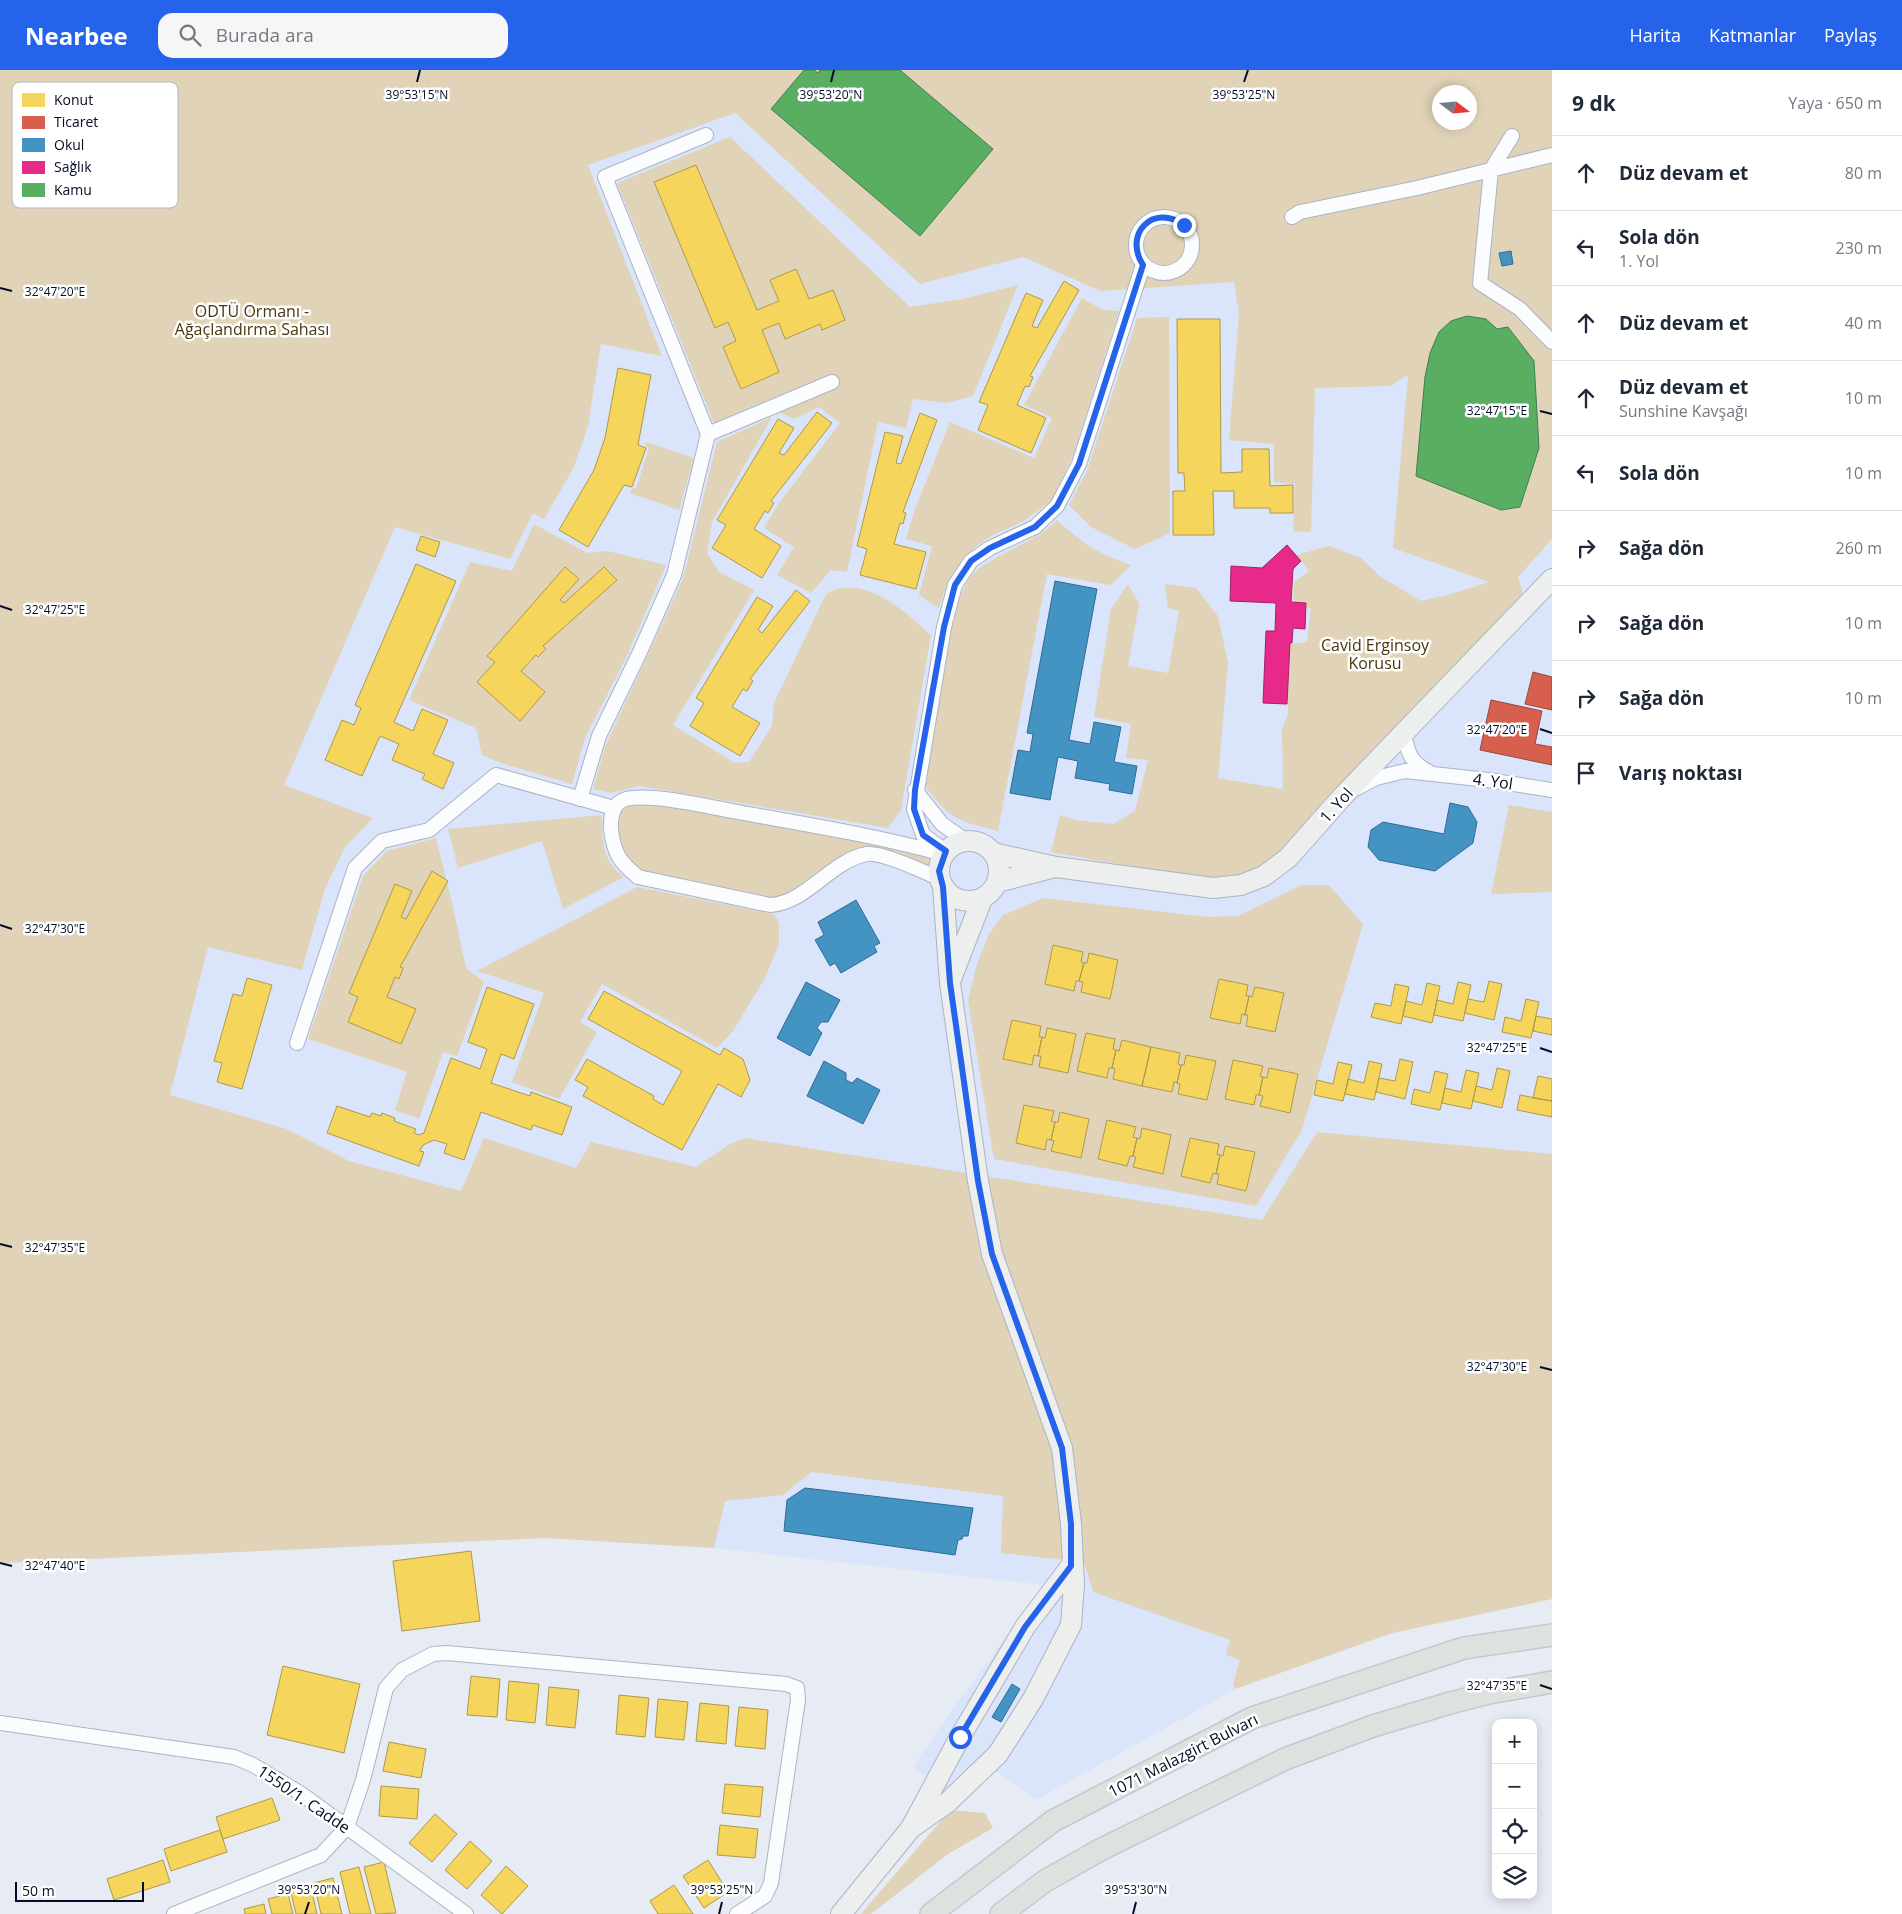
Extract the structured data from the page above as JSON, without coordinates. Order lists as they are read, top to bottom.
{
  "streets": {
    "main road": ["1071 Malazgirt Bulvarı"],
    "street": ["4. Yol", "1. Yol", "1550/1. Cadde"]
  },
  "crossings": [
    ["4. Yol", "1. Yol"]
  ],
  "parks": ["ODTÜ Ormanı - Ağaçlandırma Sahası", "Cavid Erginsoy Korusu"],
  "legend": [
    "Konut",
    "Ticaret",
    "Okul",
    "Sağlık",
    "Kamu"
  ],
  "scale_bar": "50 m",
  "north": "right",
  "page": {
    "header": "Nearbee",
    "search": "Burada ara",
    "nav": ["Harita", "Katmanlar", "Paylaş"],
    "heading": ["9 dk", "Yaya · 650 m"],
    "list": [
      ["Düz devam et", "80 m"],
      ["Sola dön", "1. Yol", "230 m"],
      ["Düz devam et", "40 m"],
      ["Düz devam et", "Sunshine Kavşağı", "10 m"],
      ["Sola dön", "10 m"],
      ["Sağa dön", "260 m"],
      ["Sağa dön", "10 m"],
      ["Sağa dön", "10 m"],
      "Varış noktası"
    ],
    "map_buttons": ["+", "−"],
    "scale": "50 m"
  },
  "coordinates": [
    "39°53'15\"N",
    "39°53'20\"N",
    "39°53'25\"N",
    "32°47'20\"E",
    "32°47'15\"E",
    "32°47'25\"E",
    "32°47'30\"E",
    "32°47'35\"E",
    "32°47'40\"E",
    "39°53'30\"N"
  ]
}
